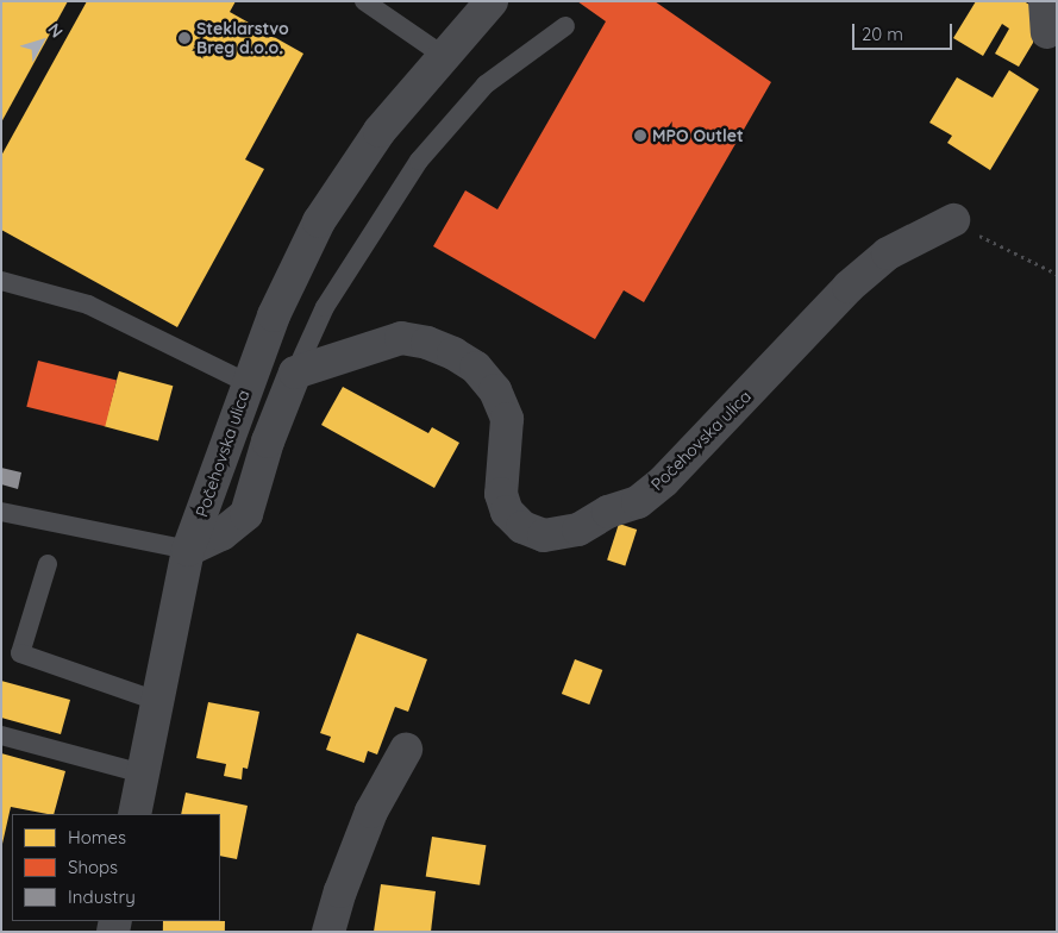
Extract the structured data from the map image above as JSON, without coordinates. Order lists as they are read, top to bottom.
{
  "streets": {
    "street": ["Počehovska ulica"]
  },
  "places": ["Steklarstvo Breg d.o.o.", "MPO Outlet"],
  "legend": ["Homes", "Shops", "Industry"],
  "scale_bar": "20 m",
  "north": "top right"
}
